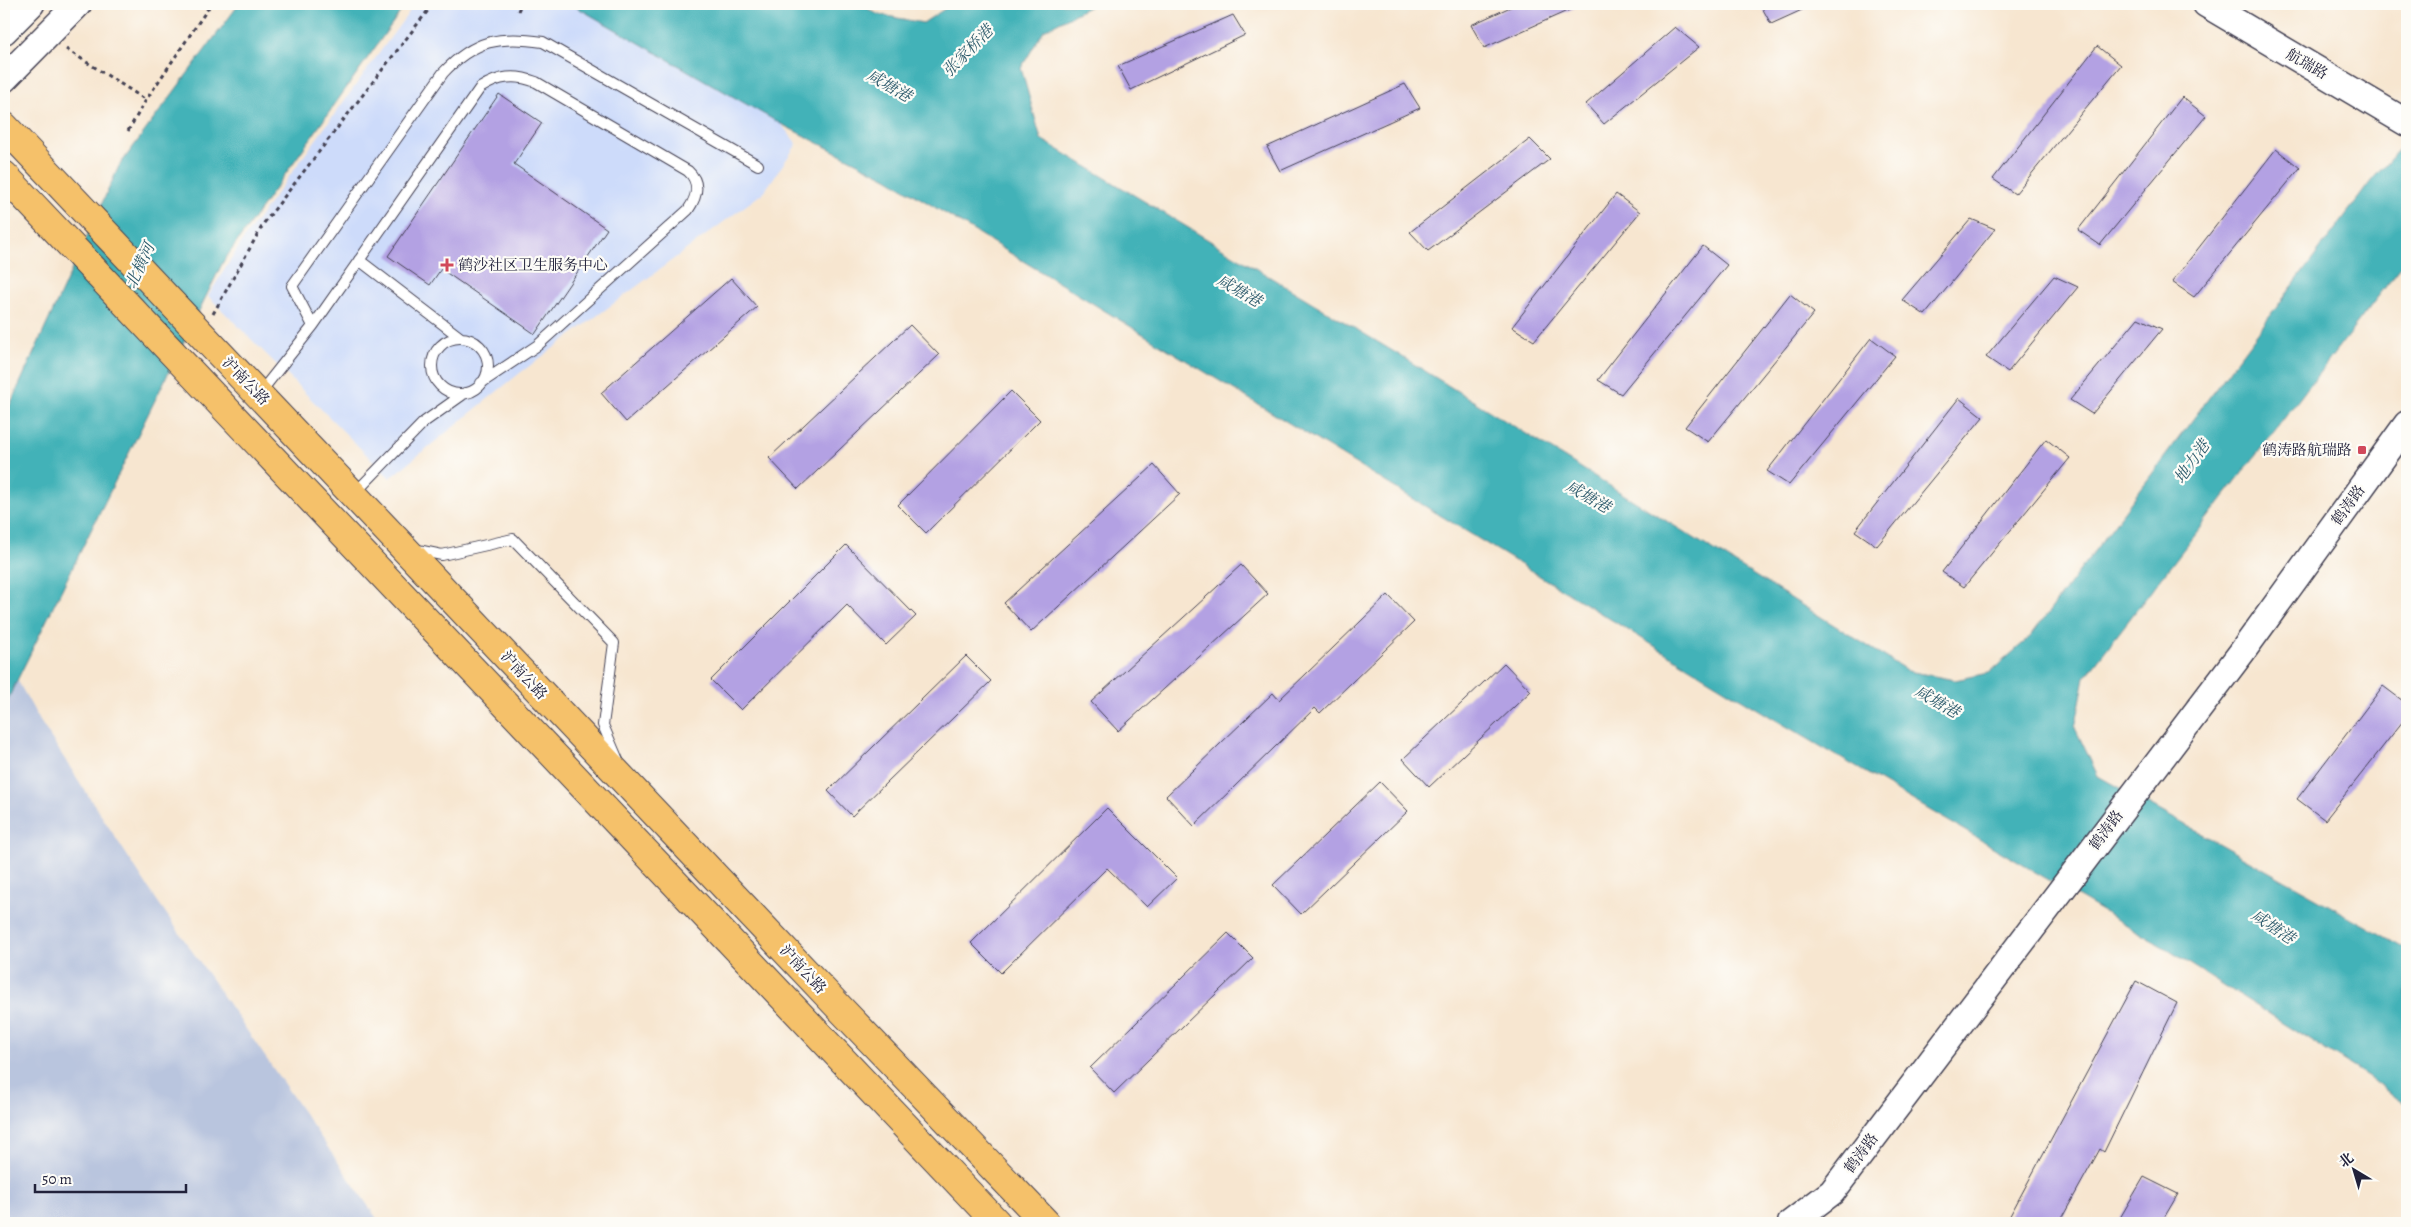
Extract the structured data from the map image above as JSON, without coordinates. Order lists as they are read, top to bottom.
{
  "streets": {
    "main road": ["沪南公路"],
    "street": ["航瑞路", "鹤涛路"]
  },
  "water": [
    "张家桥港",
    "咸塘港",
    "北横河",
    "地力港"
  ],
  "places": {
    "health": ["鹤沙社区卫生服务中心"],
    "transit": ["鹤涛路航瑞路"]
  },
  "scale_bar": "50 m",
  "north": "top left"
}
